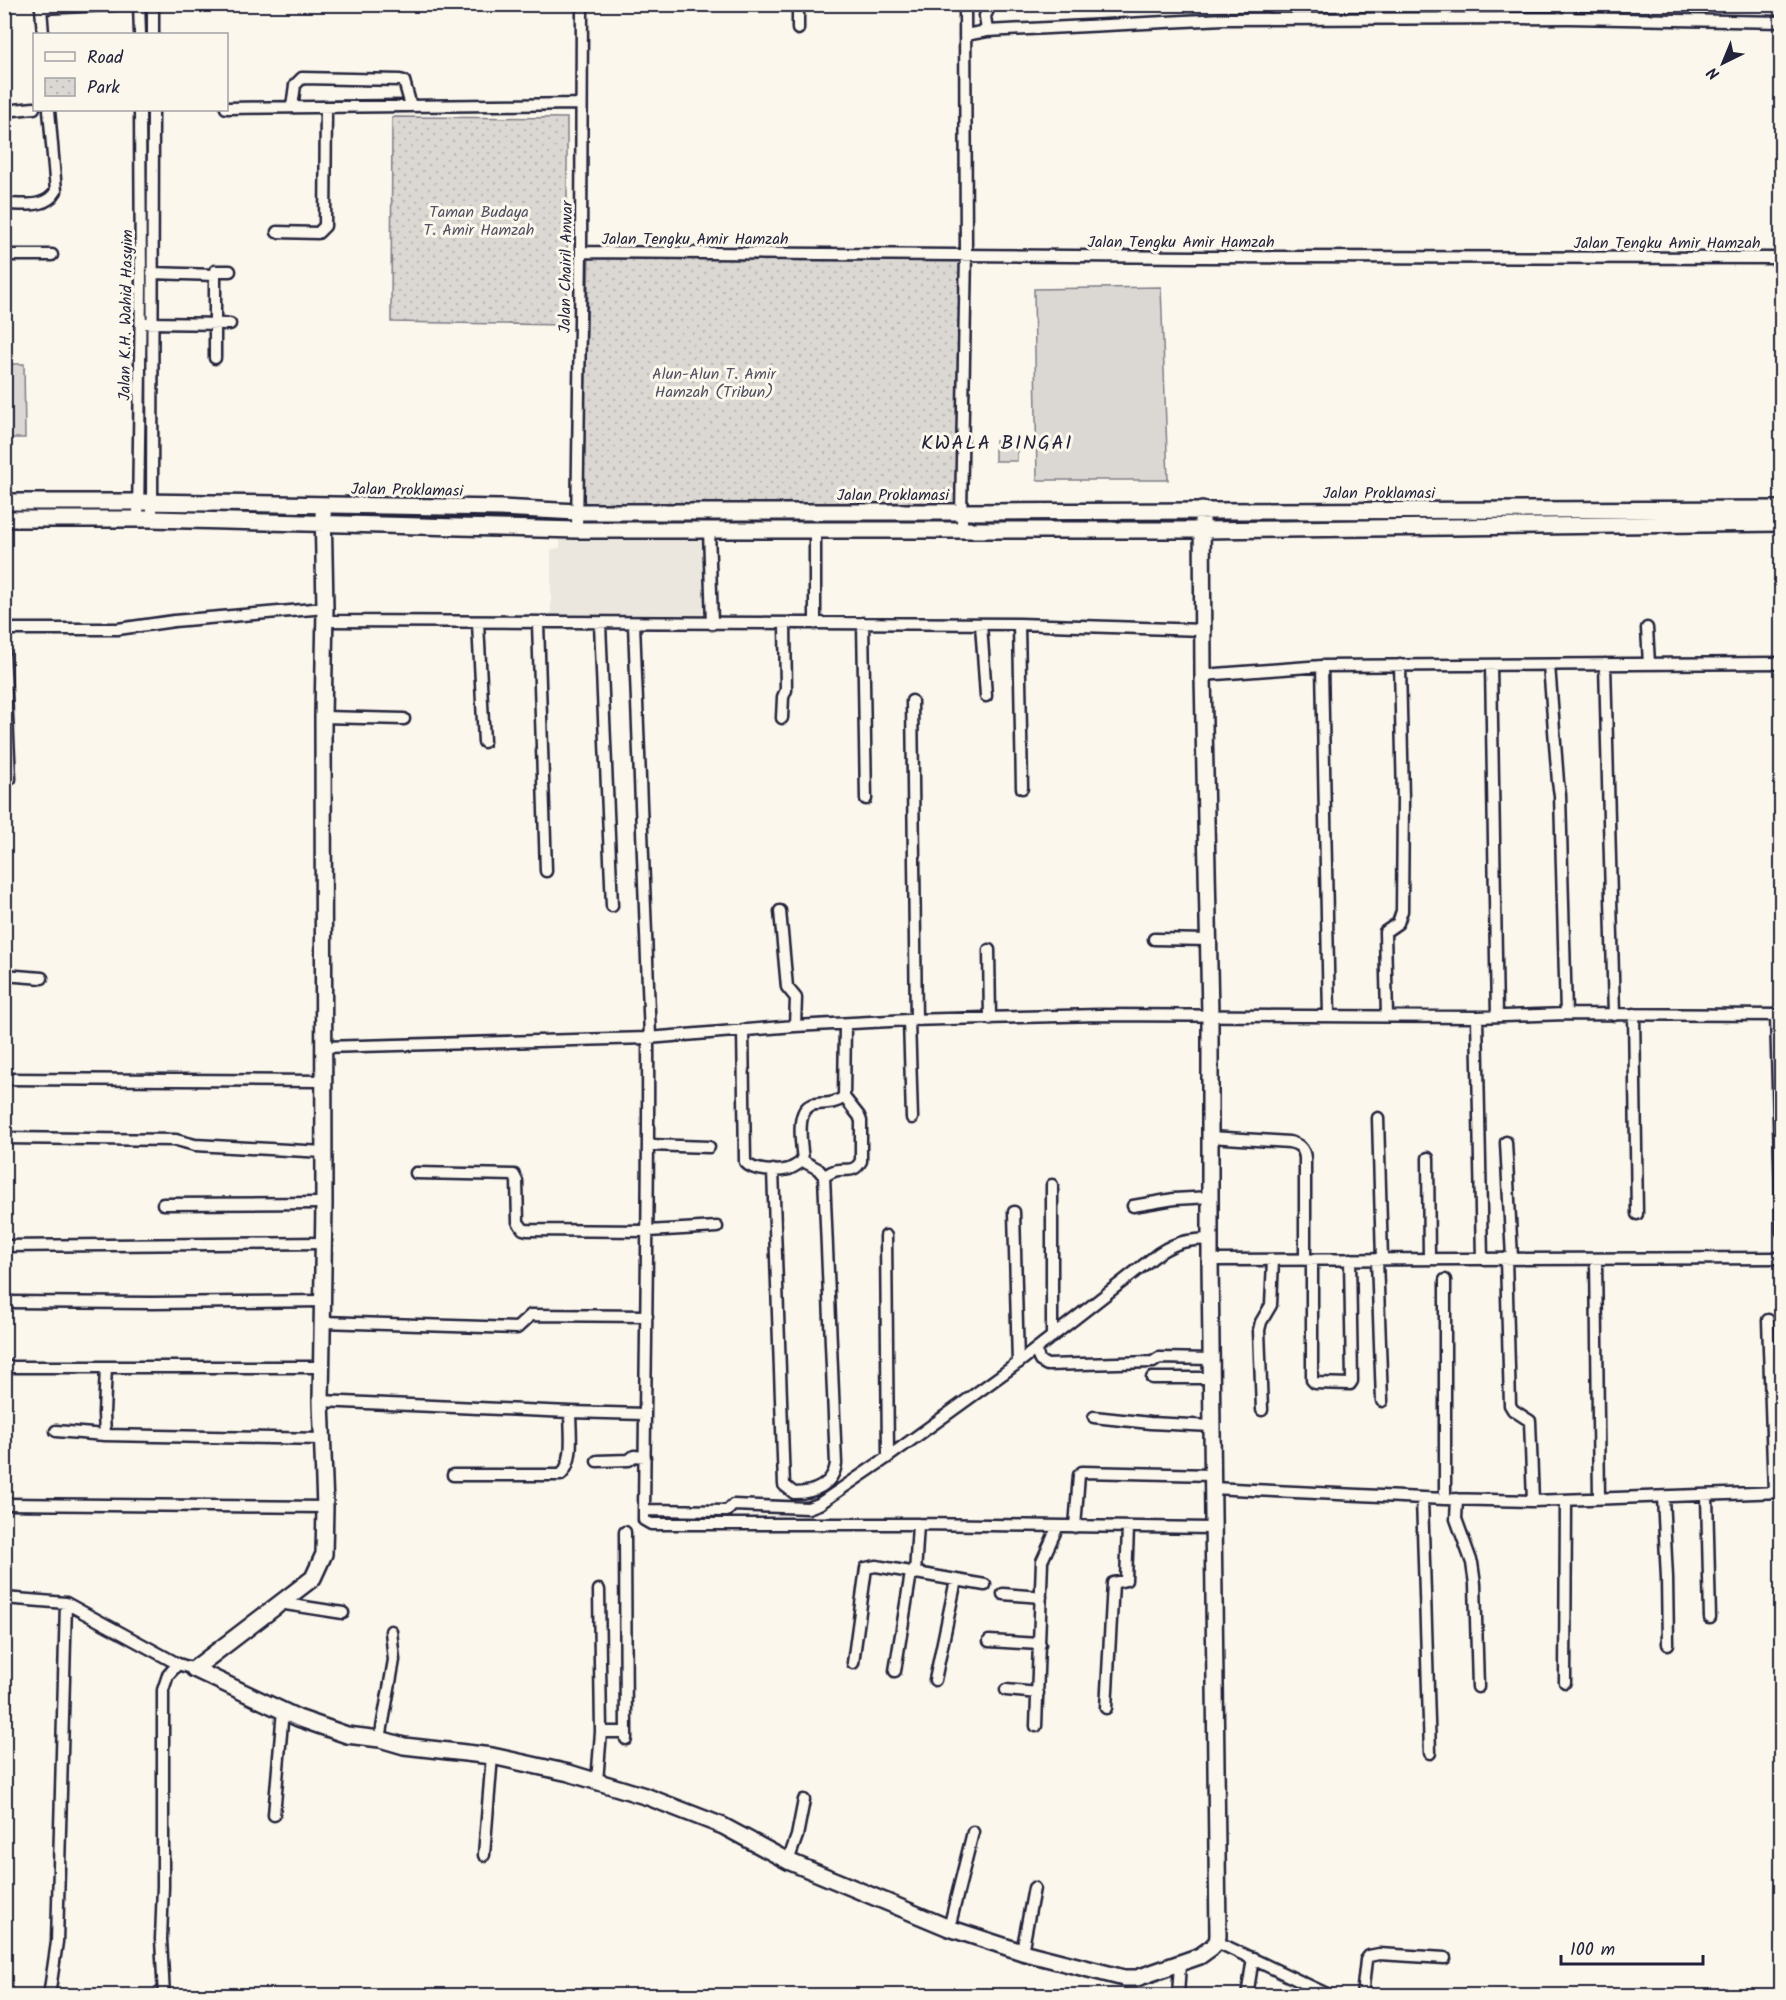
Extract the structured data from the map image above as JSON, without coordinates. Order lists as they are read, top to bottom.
{
  "streets": {
    "street": [
      "Jalan Tengku Amir Hamzah",
      "Jalan Chairil Anwar",
      "Jalan K.H. Wahid Hasyim",
      "Jalan Proklamasi"
    ]
  },
  "crossings": [
    ["Jalan Tengku Amir Hamzah", "Jalan Chairil Anwar"],
    ["Jalan Chairil Anwar", "Jalan Proklamasi"],
    ["Jalan K.H. Wahid Hasyim", "Jalan Proklamasi"]
  ],
  "districts": ["KWALA BINGAI"],
  "parks": ["Taman Budaya T. Amir Hamzah", "Alun-Alun T. Amir Hamzah (Tribun)"],
  "legend": ["Road", "Park"],
  "scale_bar": "100 m",
  "north": "bottom left"
}
